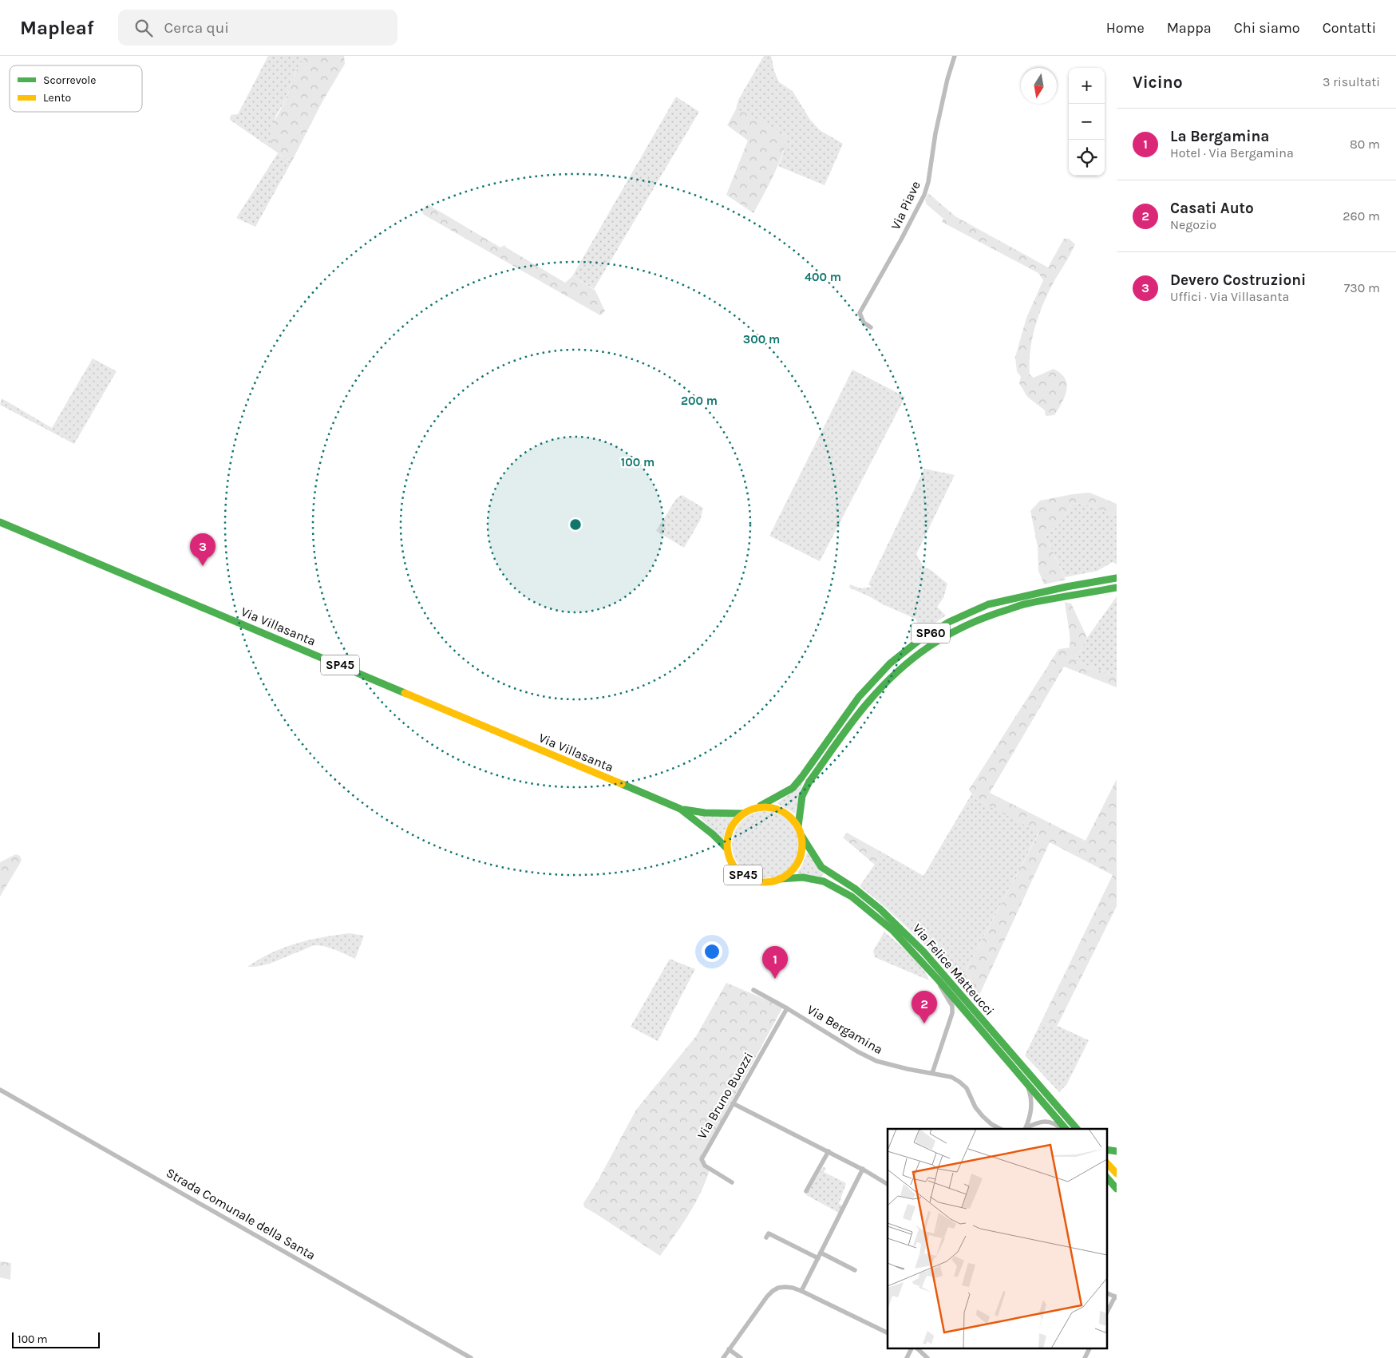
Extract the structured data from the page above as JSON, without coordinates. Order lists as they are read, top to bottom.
{
  "streets": {
    "main road": [
      "Via Villasanta",
      "SP60",
      "SP45",
      "Via Felice Matteucci"
    ],
    "street": [
      "Via Piave",
      "Via Bergamina",
      "Via Bruno Buozzi",
      "Strada Comunale della Santa"
    ]
  },
  "crossings": [
    ["Via Villasanta", "SP45"],
    ["SP60", "SP45"],
    ["SP60", "Via Felice Matteucci"],
    ["SP45", "Via Felice Matteucci"],
    ["Via Bergamina", "Via Bruno Buozzi"]
  ],
  "legend": ["Scorrevole", "Lento"],
  "scale_bar": "100 m",
  "north": "bottom",
  "page": {
    "header": "Mapleaf",
    "search": "Cerca qui",
    "nav": [
      "Home",
      "Mappa",
      "Chi siamo",
      "Contatti"
    ],
    "heading": ["Vicino", "3 risultati"],
    "map_buttons": ["+", "−"],
    "list": [
      {
        "mark": "1",
        "name": "La Bergamina",
        "note": "Hotel · Via Bergamina",
        "value": "80 m"
      },
      {
        "mark": "2",
        "name": "Casati Auto",
        "note": "Negozio",
        "value": "260 m"
      },
      {
        "mark": "3",
        "name": "Devero Costruzioni",
        "note": "Uffici · Via Villasanta",
        "value": "730 m"
      }
    ],
    "pins": ["3", "1", "2"],
    "scale": "100 m"
  },
  "rings": [
    "400 m",
    "300 m",
    "200 m",
    "100 m"
  ]
}
